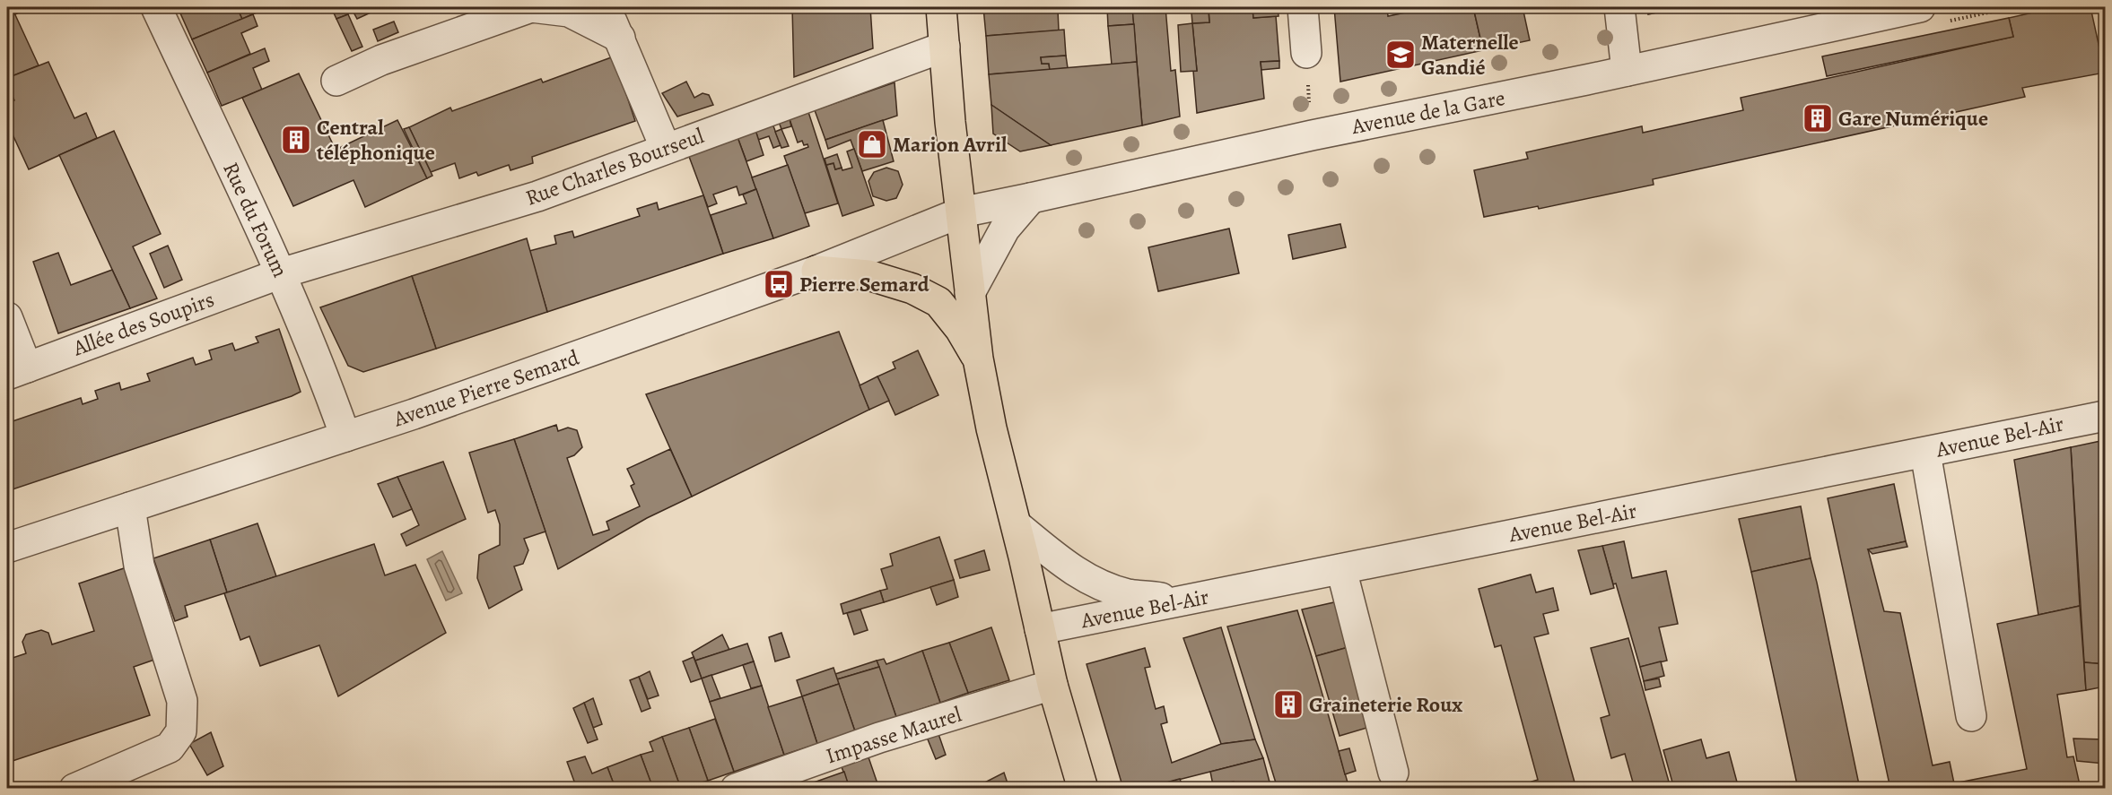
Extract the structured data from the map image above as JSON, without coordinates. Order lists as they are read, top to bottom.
{
  "streets": {
    "street": [
      "Avenue de la Gare",
      "Rue Charles Bourseul",
      "Rue du Forum",
      "Allée des Soupirs",
      "Avenue Pierre Semard",
      "Avenue Bel-Air",
      "Impasse Maurel"
    ]
  },
  "crossings": [
    ["Avenue de la Gare", "Avenue Pierre Semard"],
    ["Rue Charles Bourseul", "Rue du Forum"],
    ["Rue Charles Bourseul", "Allée des Soupirs"],
    ["Rue du Forum", "Allée des Soupirs"],
    ["Rue du Forum", "Avenue Pierre Semard"]
  ],
  "places": {
    "school or university": ["Maternelle Gandié"],
    "building": ["Gare Numérique", "Central téléphonique", "Graineterie Roux"],
    "shop": ["Marion Avril"],
    "bus stop": ["Pierre Semard"]
  }
}
